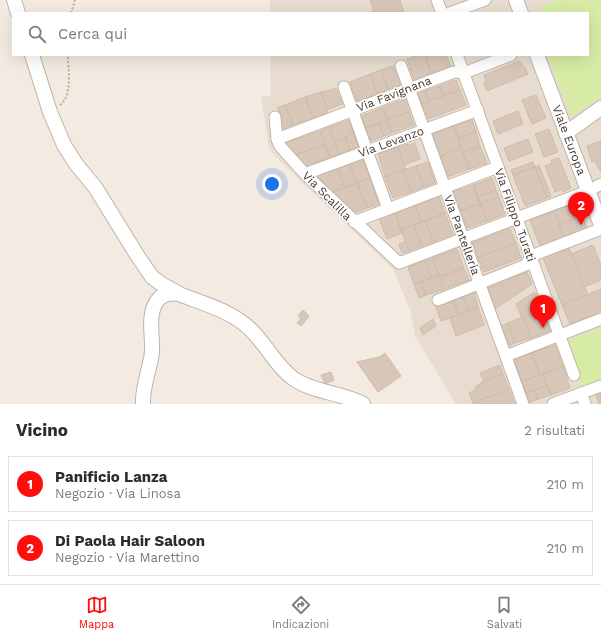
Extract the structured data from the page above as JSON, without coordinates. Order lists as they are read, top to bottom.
{
  "streets": {
    "street": [
      "Via Favignana",
      "Viale Europa",
      "Via Levanzo",
      "Via Scalilla",
      "Via Filippo Turati",
      "Via Pantelleria"
    ]
  },
  "crossings": [
    ["Via Favignana", "Via Scalilla"],
    ["Via Favignana", "Via Filippo Turati"],
    ["Via Favignana", "Via Pantelleria"],
    ["Via Levanzo", "Via Scalilla"],
    ["Via Levanzo", "Via Filippo Turati"],
    ["Via Levanzo", "Via Pantelleria"],
    ["Via Scalilla", "Via Pantelleria"]
  ],
  "page": {
    "search": "Cerca qui",
    "pins": ["2", "1"],
    "heading": ["Vicino", "2 risultati"],
    "list": [
      {
        "mark": "1",
        "name": "Panificio Lanza",
        "note": "Negozio · Via Linosa",
        "value": "210 m"
      },
      {
        "mark": "2",
        "name": "Di Paola Hair Saloon",
        "note": "Negozio · Via Marettino",
        "value": "210 m"
      }
    ],
    "nav": ["Mappa", "Indicazioni", "Salvati"]
  }
}
